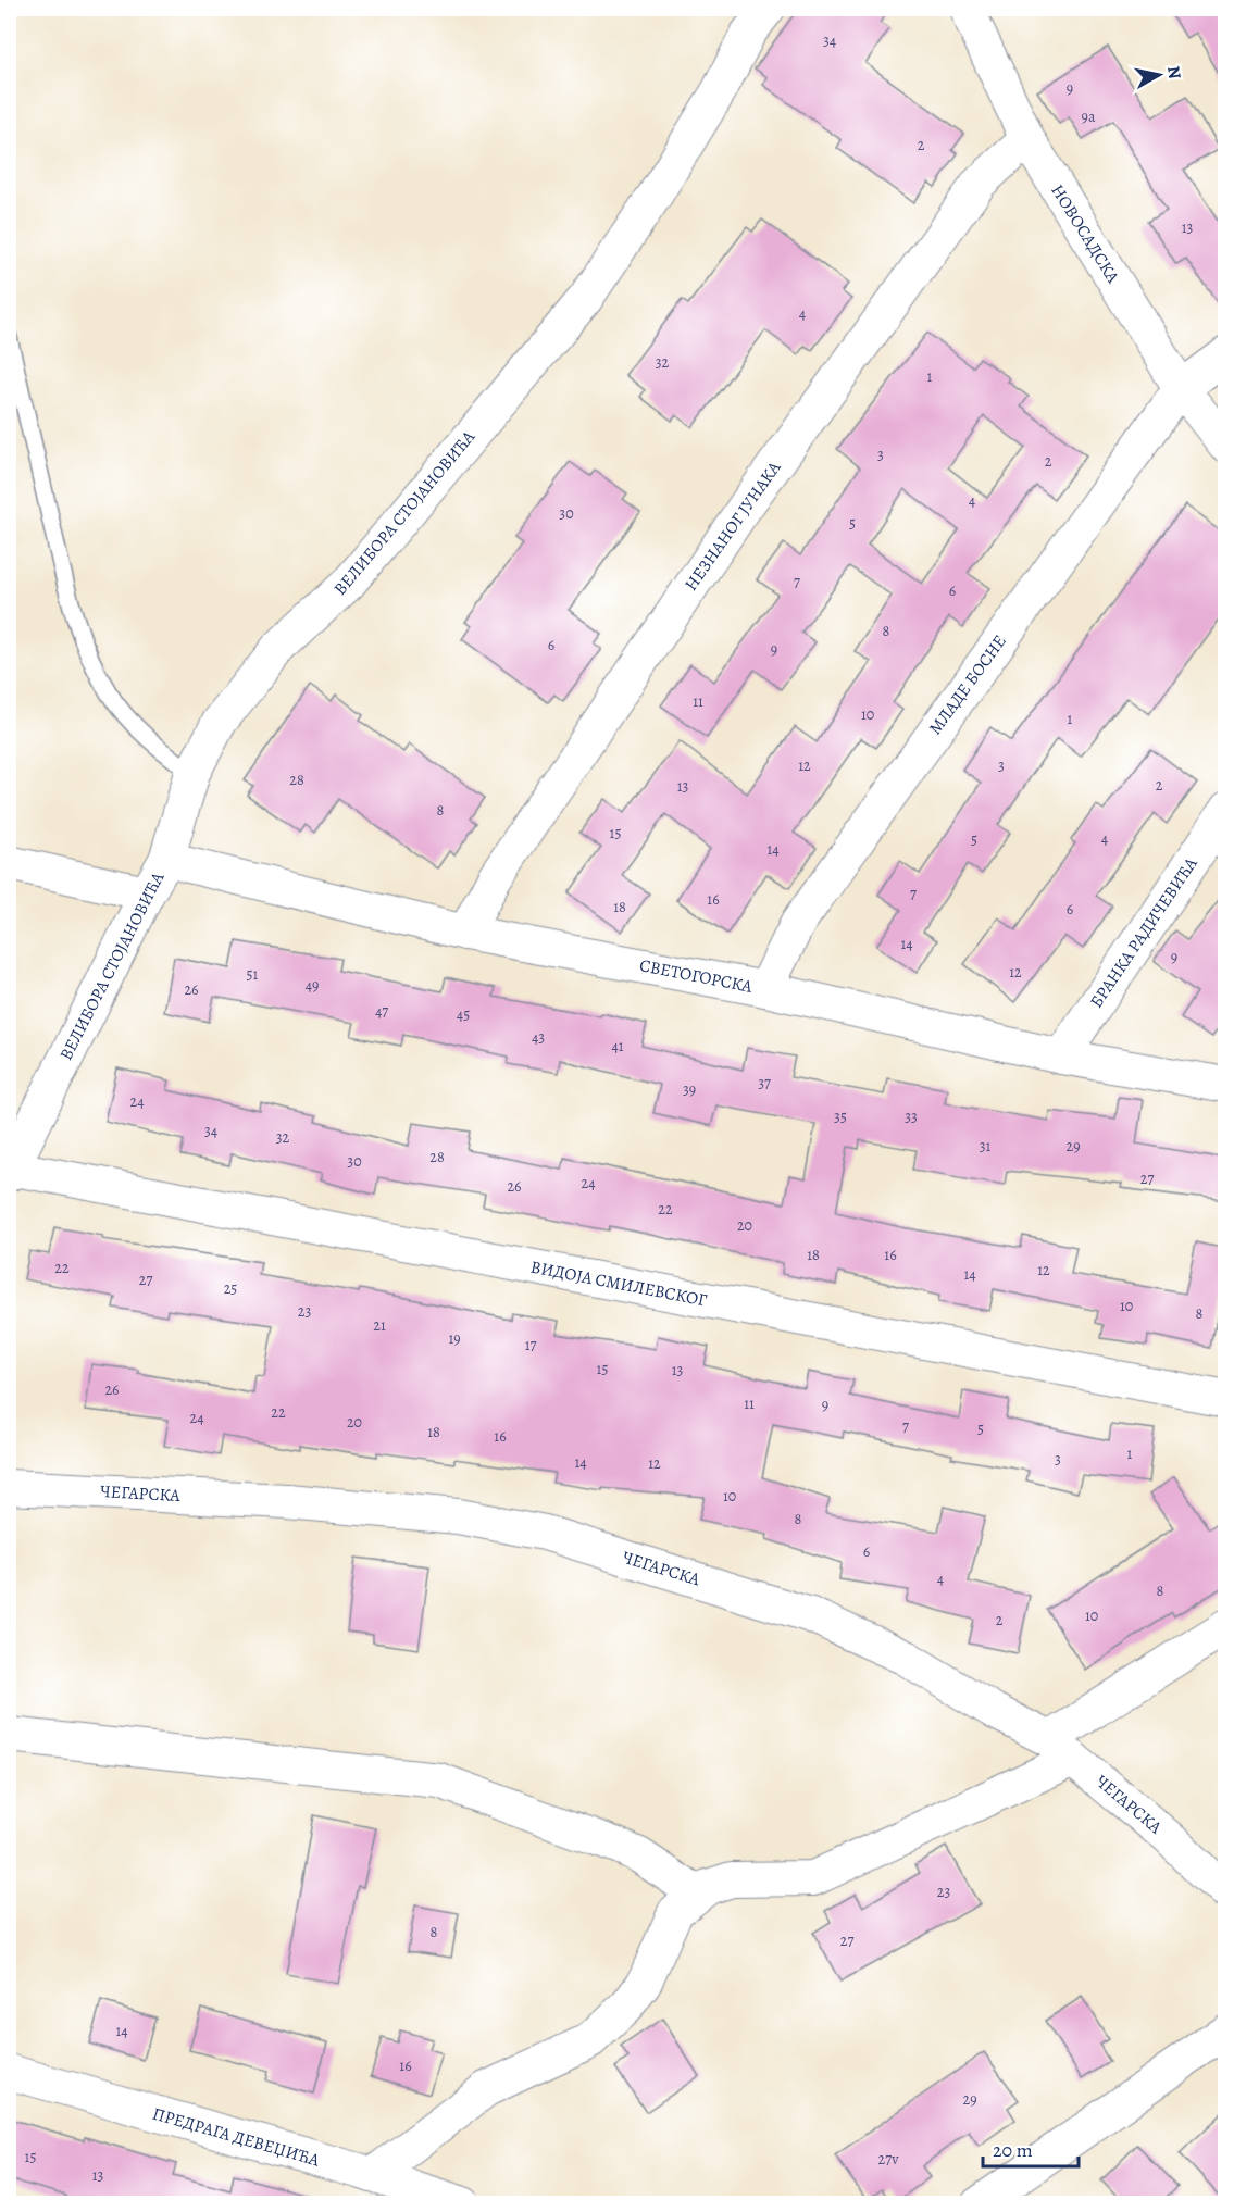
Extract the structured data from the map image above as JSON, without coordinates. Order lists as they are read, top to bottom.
{
  "streets": {
    "street": [
      "НОВОСАДСКА",
      "ВЕЛИБОРА СТОЈАНОВИЋА",
      "НЕЗНАНОГ ЈУНАКА",
      "МЛАДЕ БОСНЕ",
      "БРАНКА РАДИЧЕВИЋА",
      "СВЕТОГОРСКА",
      "ВИДОЈА СМИЛЕВСКОГ",
      "ЧЕГАРСКА",
      "ПРЕДРАГА ДЕВЕЏИЋА"
    ]
  },
  "crossings": [
    ["НОВОСАДСКА", "НЕЗНАНОГ ЈУНАКА"],
    ["НОВОСАДСКА", "МЛАДЕ БОСНЕ"],
    ["ВЕЛИБОРА СТОЈАНОВИЋА", "СВЕТОГОРСКА"],
    ["ВЕЛИБОРА СТОЈАНОВИЋА", "ВИДОЈА СМИЛЕВСКОГ"],
    ["НЕЗНАНОГ ЈУНАКА", "СВЕТОГОРСКА"],
    ["МЛАДЕ БОСНЕ", "СВЕТОГОРСКА"],
    ["БРАНКА РАДИЧЕВИЋА", "СВЕТОГОРСКА"]
  ],
  "house_numbers": [
    "34",
    "9",
    "9a",
    "2",
    "13",
    "4",
    "32",
    "1",
    "3",
    "2",
    "4",
    "30",
    "5",
    "7",
    "6",
    "8",
    "6",
    "9",
    "11",
    "10",
    "1",
    "12",
    "3",
    "28",
    "2",
    "13",
    "8",
    "15",
    "4",
    "5",
    "14",
    "7",
    "16",
    "18",
    "6",
    "14",
    "9",
    "12",
    "51",
    "49",
    "26",
    "47",
    "45",
    "43",
    "41",
    "37",
    "39",
    "24",
    "35",
    "33",
    "34",
    "32",
    "31",
    "29",
    "28",
    "30",
    "27",
    "24",
    "26",
    "22",
    "20",
    "18",
    "16",
    "22",
    "12",
    "14",
    "27",
    "25",
    "10",
    "23",
    "8",
    "21",
    "19",
    "17",
    "15",
    "13",
    "26",
    "11",
    "9",
    "22",
    "24",
    "20",
    "7",
    "5",
    "18",
    "16",
    "1",
    "3",
    "14",
    "12",
    "10",
    "8",
    "6",
    "4",
    "8",
    "10",
    "2",
    "23",
    "8",
    "27",
    "14",
    "16",
    "29",
    "15",
    "27v",
    "13"
  ],
  "scale_bar": "20 m",
  "north": "right"
}
